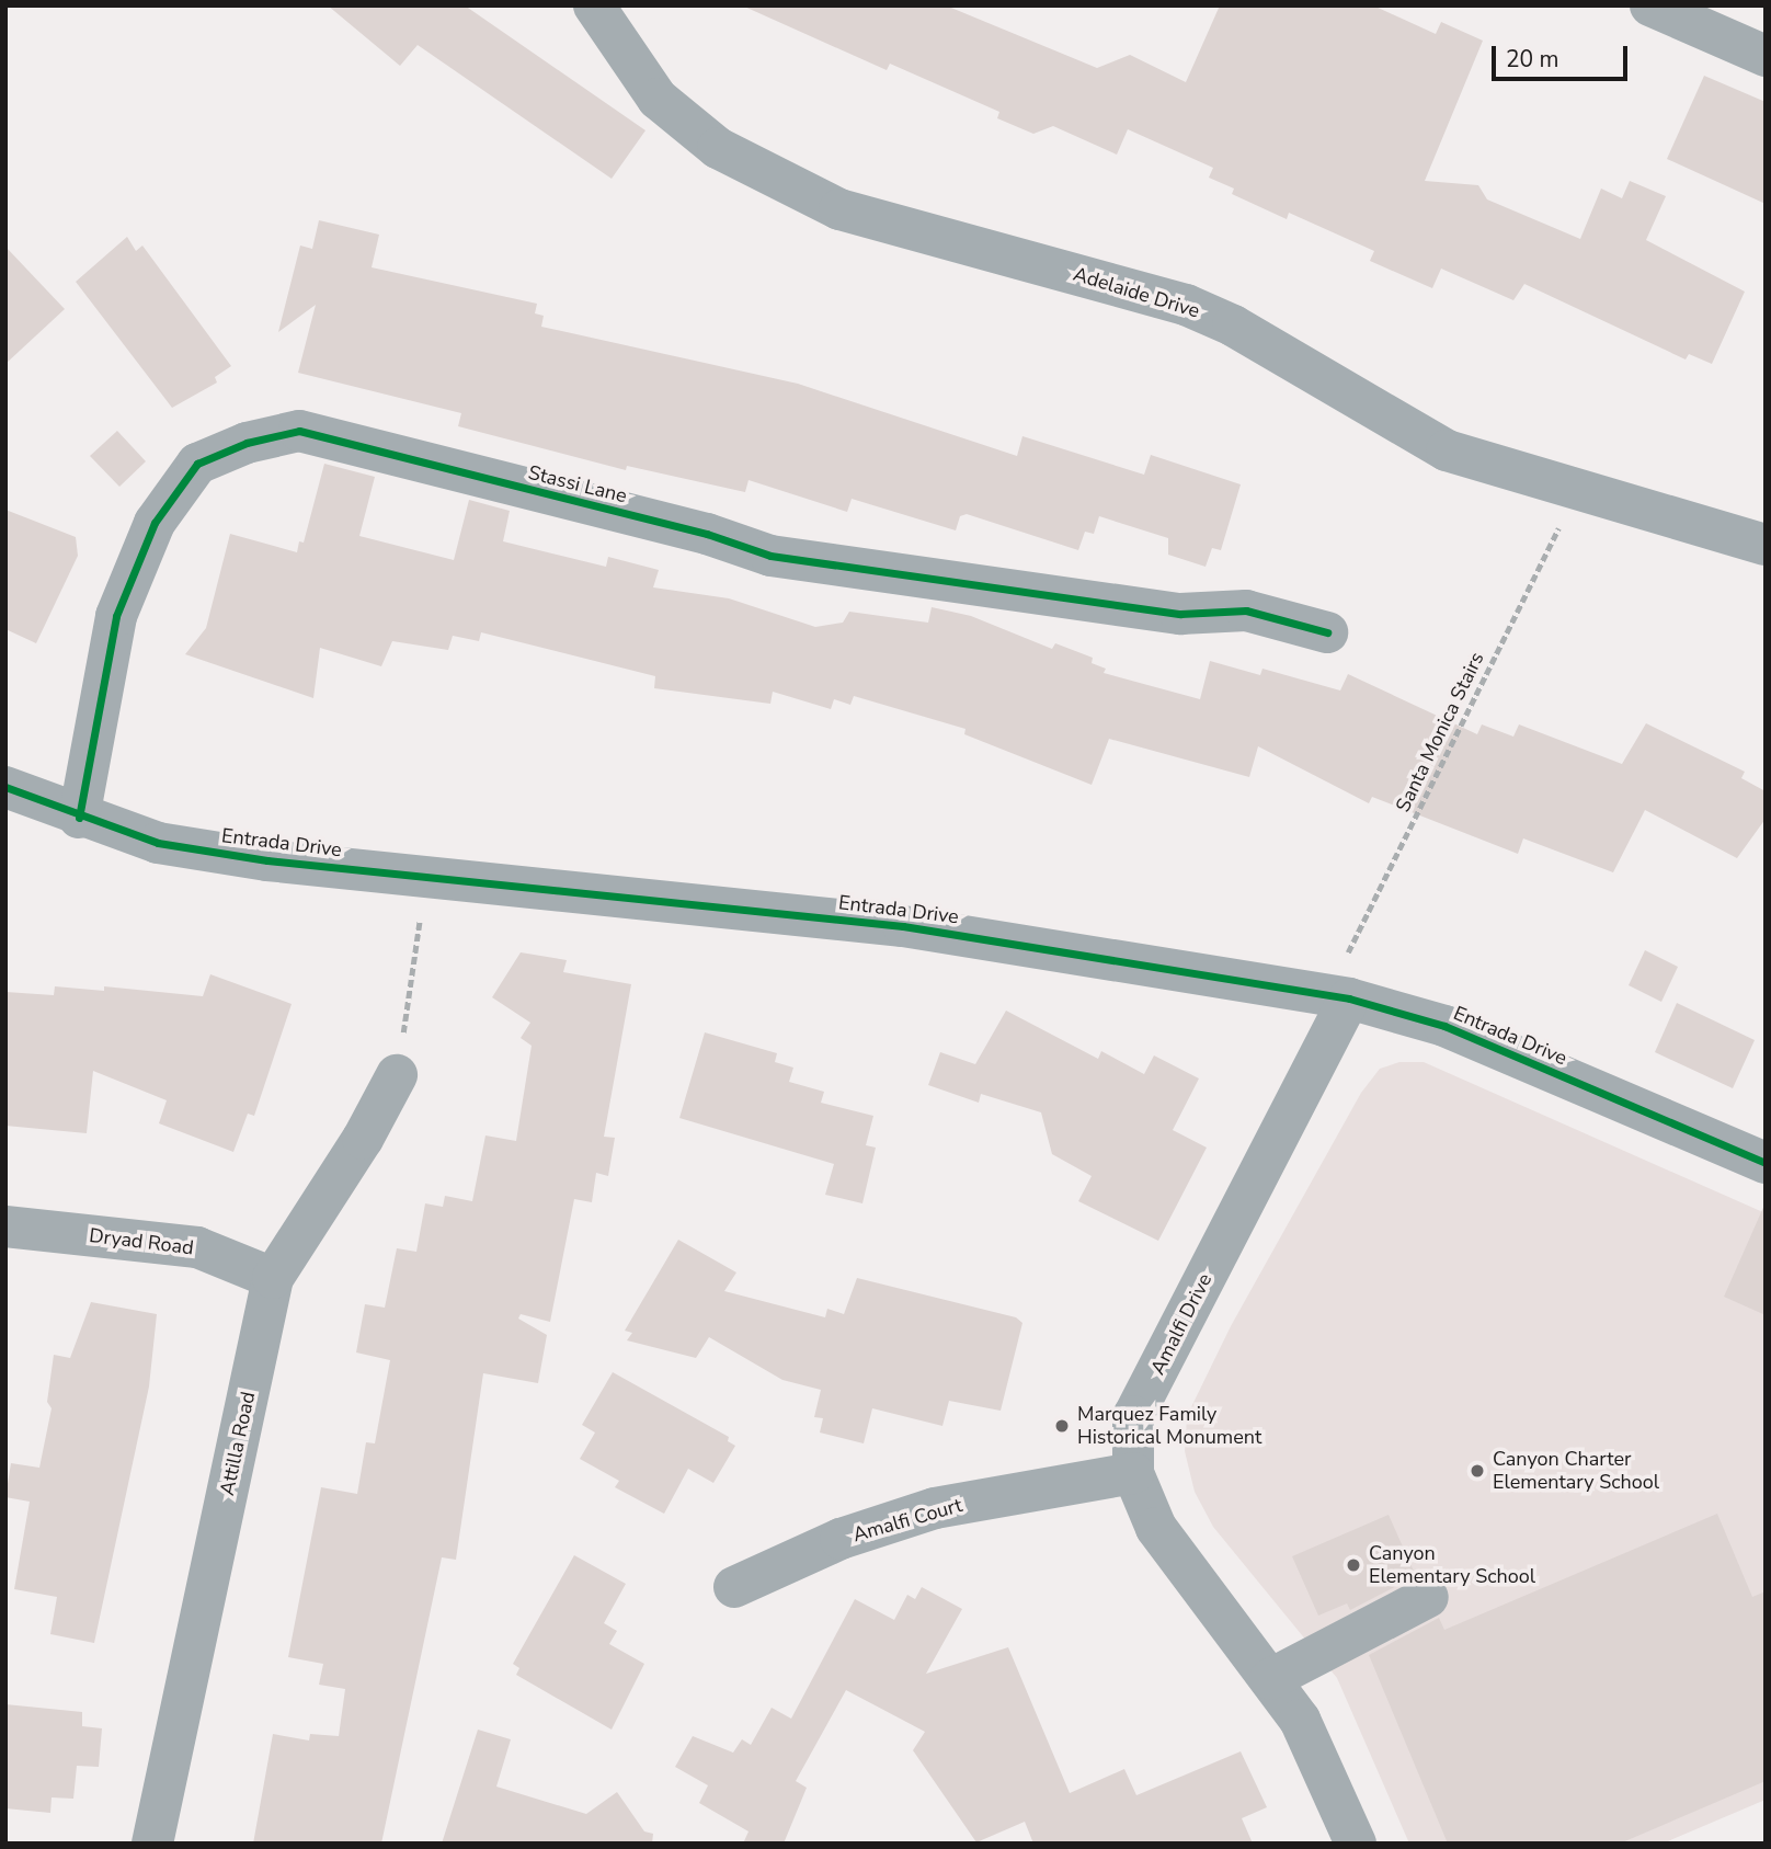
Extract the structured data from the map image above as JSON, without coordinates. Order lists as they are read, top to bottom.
{
  "streets": {
    "street": [
      "Adelaide Drive",
      "Stassi Lane",
      "Entrada Drive",
      "Dryad Road",
      "Amalfi Drive",
      "Attilla Road",
      "Amalfi Court"
    ],
    "path": ["Santa Monica Stairs"]
  },
  "crossings": [
    ["Stassi Lane", "Entrada Drive"],
    ["Entrada Drive", "Amalfi Drive"],
    ["Dryad Road", "Attilla Road"],
    ["Amalfi Drive", "Amalfi Court"]
  ],
  "places": ["Marquez Family Historical Monument", "Canyon Charter Elementary School", "Canyon Elementary School"],
  "scale_bar": "20 m"
}
